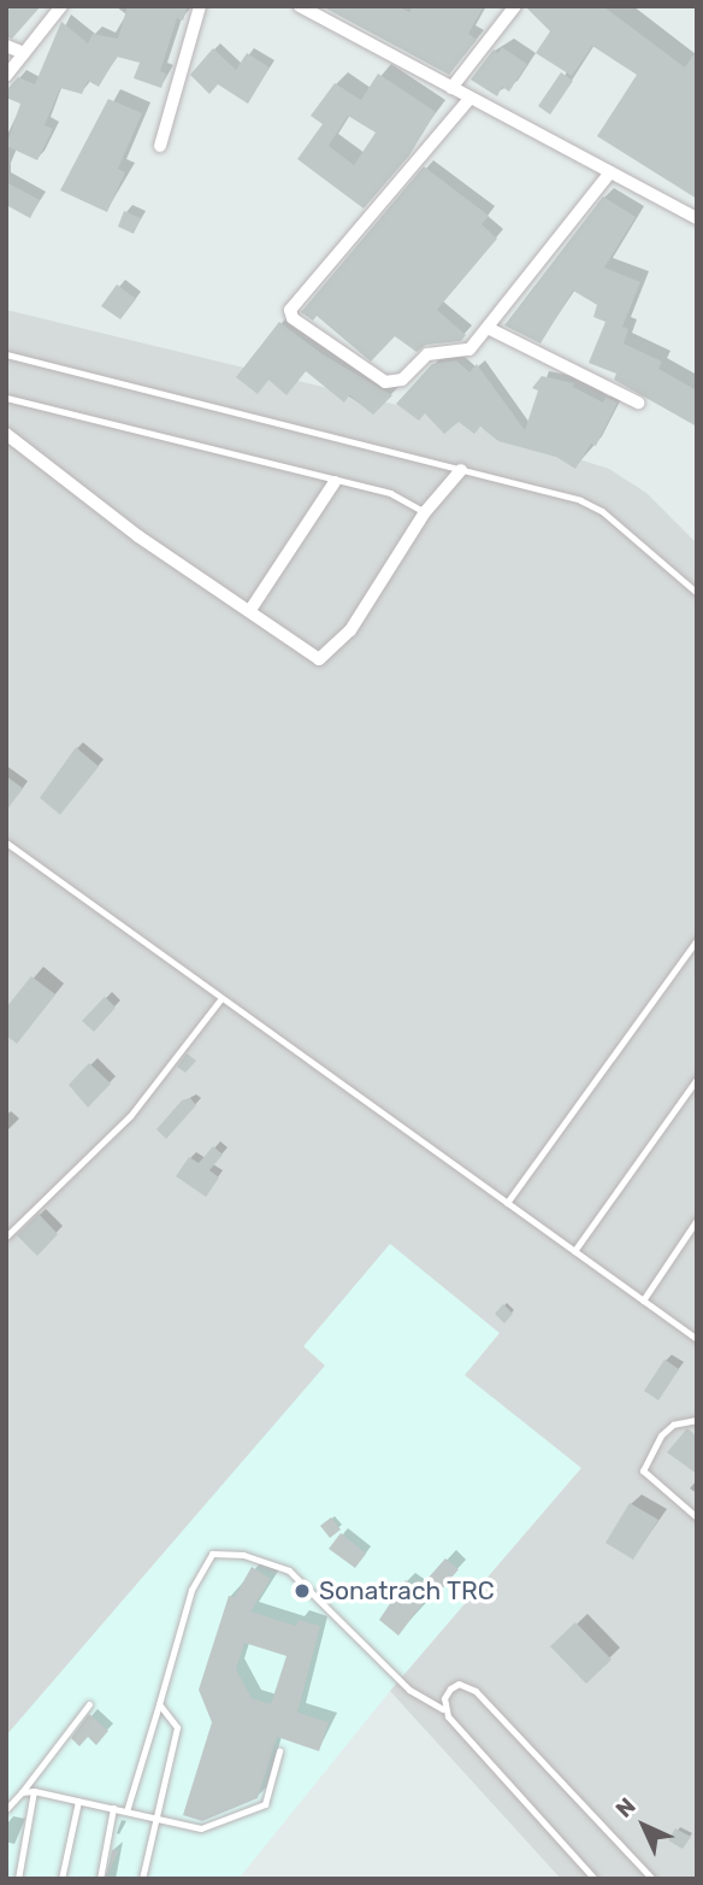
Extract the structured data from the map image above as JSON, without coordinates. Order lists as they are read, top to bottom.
{
  "places": ["Sonatrach TRC"],
  "north": "top left"
}
